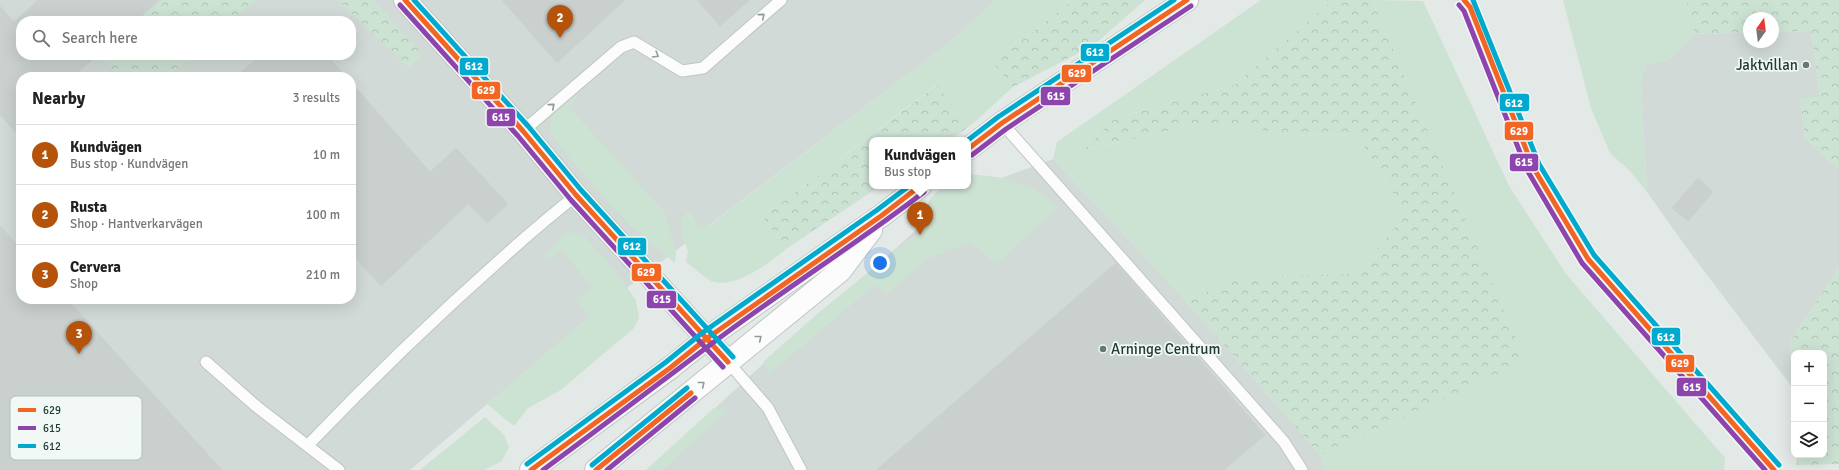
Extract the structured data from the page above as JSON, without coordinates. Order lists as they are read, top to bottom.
{
  "places": ["Jaktvillan", "Arninge Centrum"],
  "lines": ["transit line 629", "transit line 612", "transit line 615"],
  "legend": ["629", "615", "612"],
  "north": "top",
  "page": {
    "pins": ["2", "1", "3"],
    "search": "Search here",
    "heading": ["Nearby", "3 results"],
    "list": [
      {
        "mark": "1",
        "name": "Kundvägen",
        "note": "Bus stop · Kundvägen",
        "value": "10 m"
      },
      {
        "mark": "2",
        "name": "Rusta",
        "note": "Shop · Hantverkarvägen",
        "value": "100 m"
      },
      {
        "mark": "3",
        "name": "Cervera",
        "note": "Shop",
        "value": "210 m"
      }
    ],
    "popup": ["Kundvägen", "Bus stop"],
    "map_buttons": ["+", "−"]
  }
}
